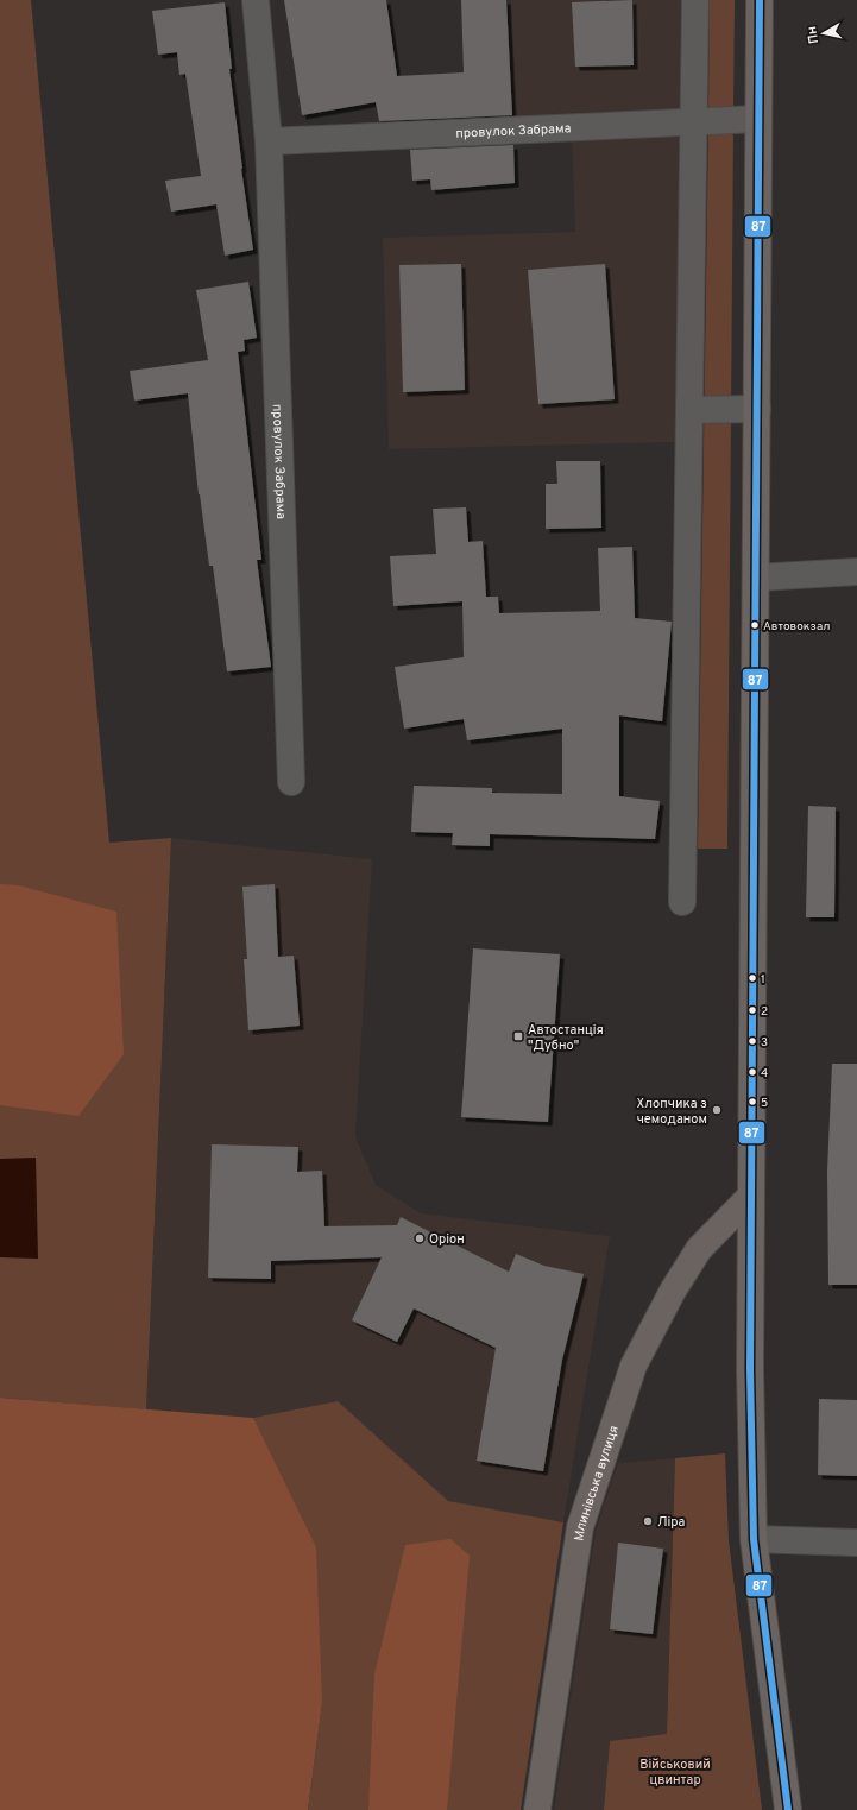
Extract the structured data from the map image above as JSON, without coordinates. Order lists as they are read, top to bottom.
{
  "streets": {
    "main road": ["Млинівська вулиця"],
    "street": ["провулок Забрама"]
  },
  "parks": ["Військовий цвинтар"],
  "places": {
    "other": [
      "Автовокзал",
      "1",
      "2",
      "3",
      "4",
      "5",
      "Хлопчика з чемоданом",
      "Оріон",
      "Ліра"
    ],
    "transit": ["Автостанція \"Дубно\""]
  },
  "lines": ["transit line 87"],
  "north": "left"
}
